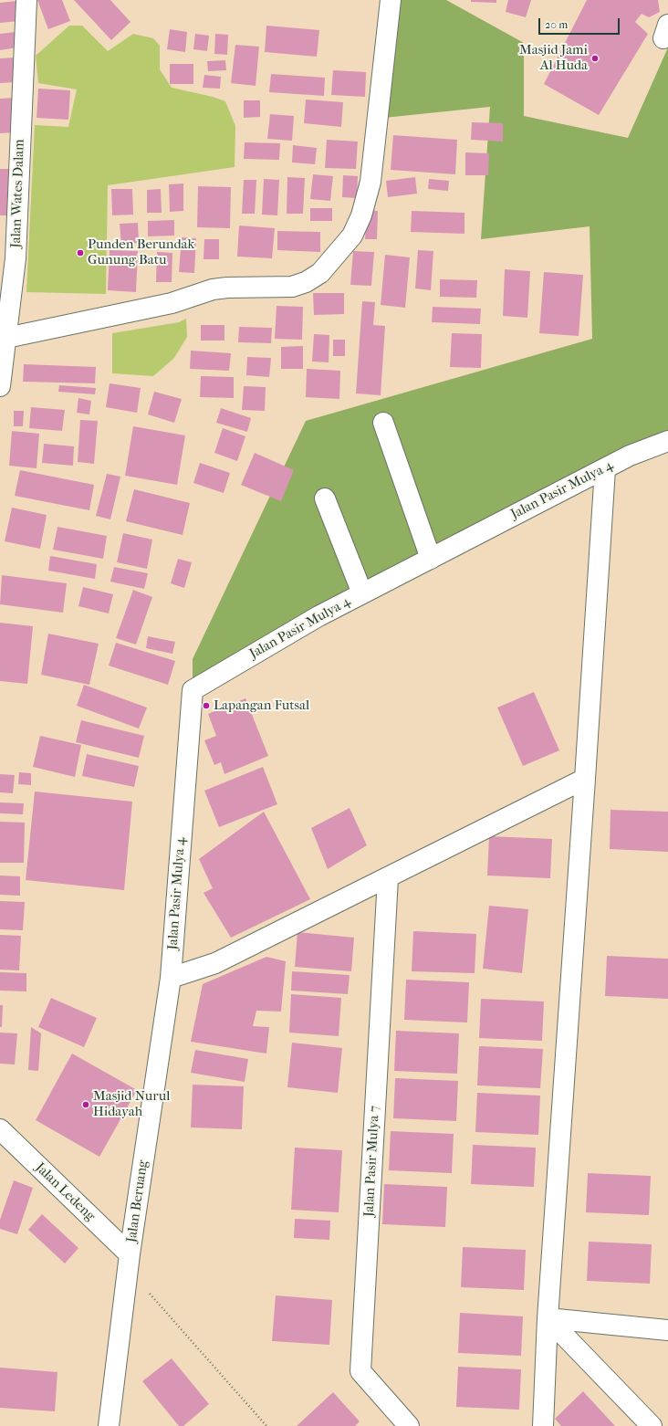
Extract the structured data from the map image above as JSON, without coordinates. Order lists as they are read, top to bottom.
{
  "streets": {
    "street": [
      "Jalan Wates Dalam",
      "Jalan Pasir Mulya 4",
      "Jalan Pasir Mulya 7",
      "Jalan Ledeng",
      "Jalan Beruang"
    ]
  },
  "crossings": [
    ["Jalan Pasir Mulya 4", "Jalan Beruang"],
    ["Jalan Ledeng", "Jalan Beruang"]
  ],
  "places": [
    "Masjid Jami Al Huda",
    "Punden Berundak Gunung Batu",
    "Lapangan Futsal",
    "Masjid Nurul Hidayah"
  ],
  "scale_bar": "20 m"
}
